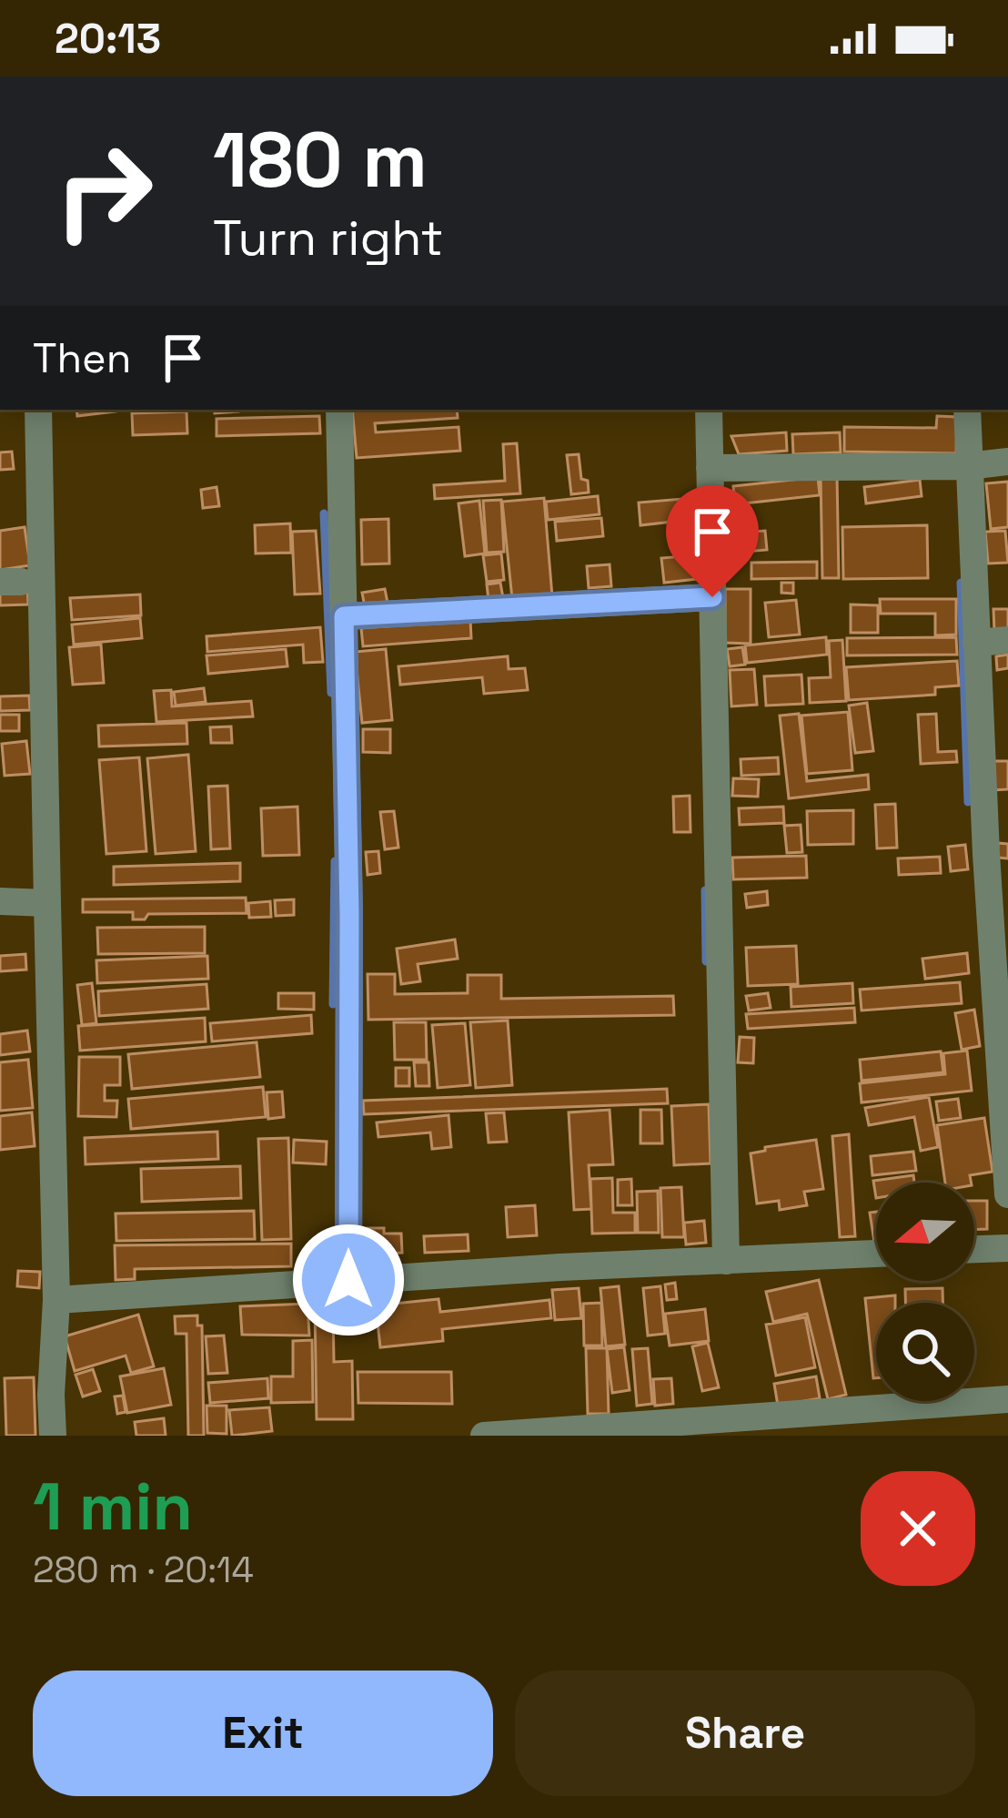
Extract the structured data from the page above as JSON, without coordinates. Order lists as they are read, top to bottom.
{
  "north": "left",
  "page": {
    "status": "20:13",
    "turn": ["180 m", "Turn right"],
    "then": "Then",
    "heading": ["1 min", "280 m · 20:14"],
    "buttons": ["Exit", "Share"]
  }
}
